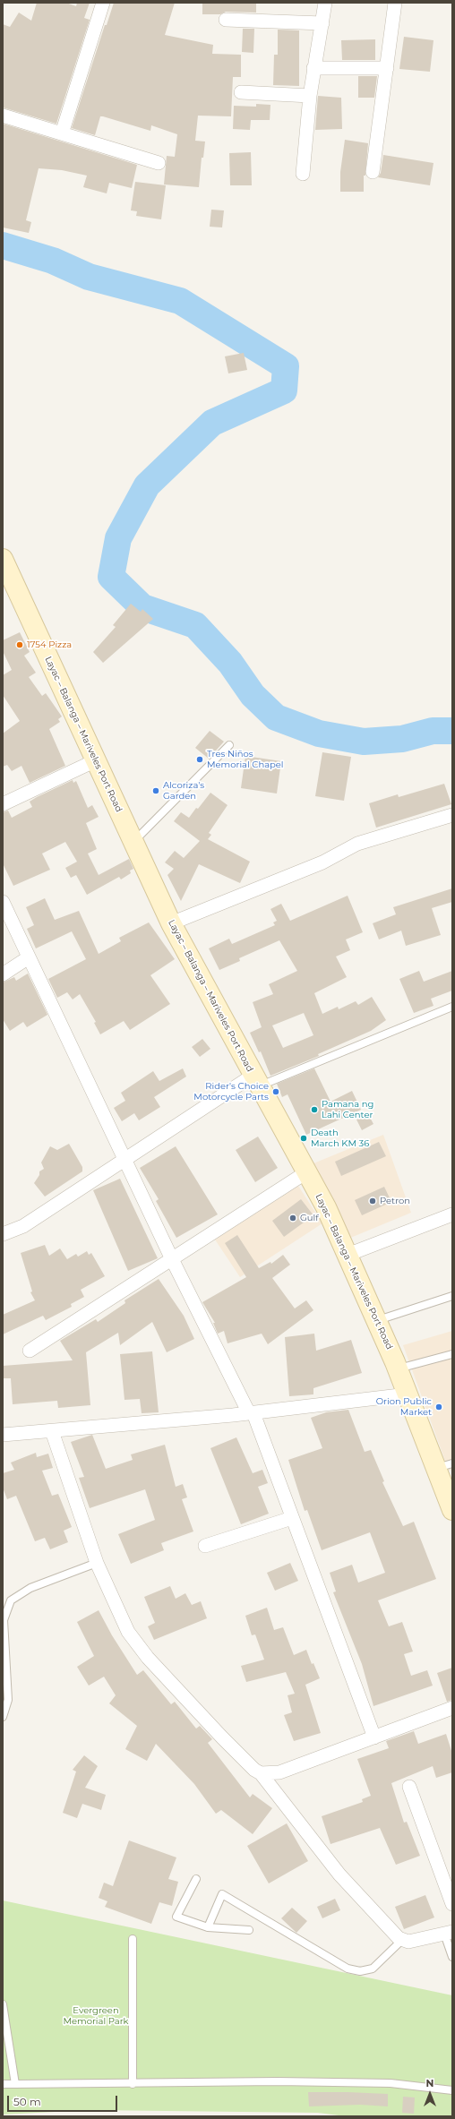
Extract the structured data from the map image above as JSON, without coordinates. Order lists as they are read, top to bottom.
{
  "streets": {
    "main road": ["Layac – Balanga – Mariveles Port Road"]
  },
  "parks": ["Evergreen Memorial Park"],
  "places": [
    "1754 Pizza",
    "Tres Niños Memorial Chapel",
    "Alcoriza's Garden",
    "Rider's Choice Motorcycle Parts",
    "Pamana ng Lahi Center",
    "Death March KM 36",
    "Petron",
    "Gulf",
    "Orion Public Market"
  ],
  "scale_bar": "50 m",
  "north": "top"
}
